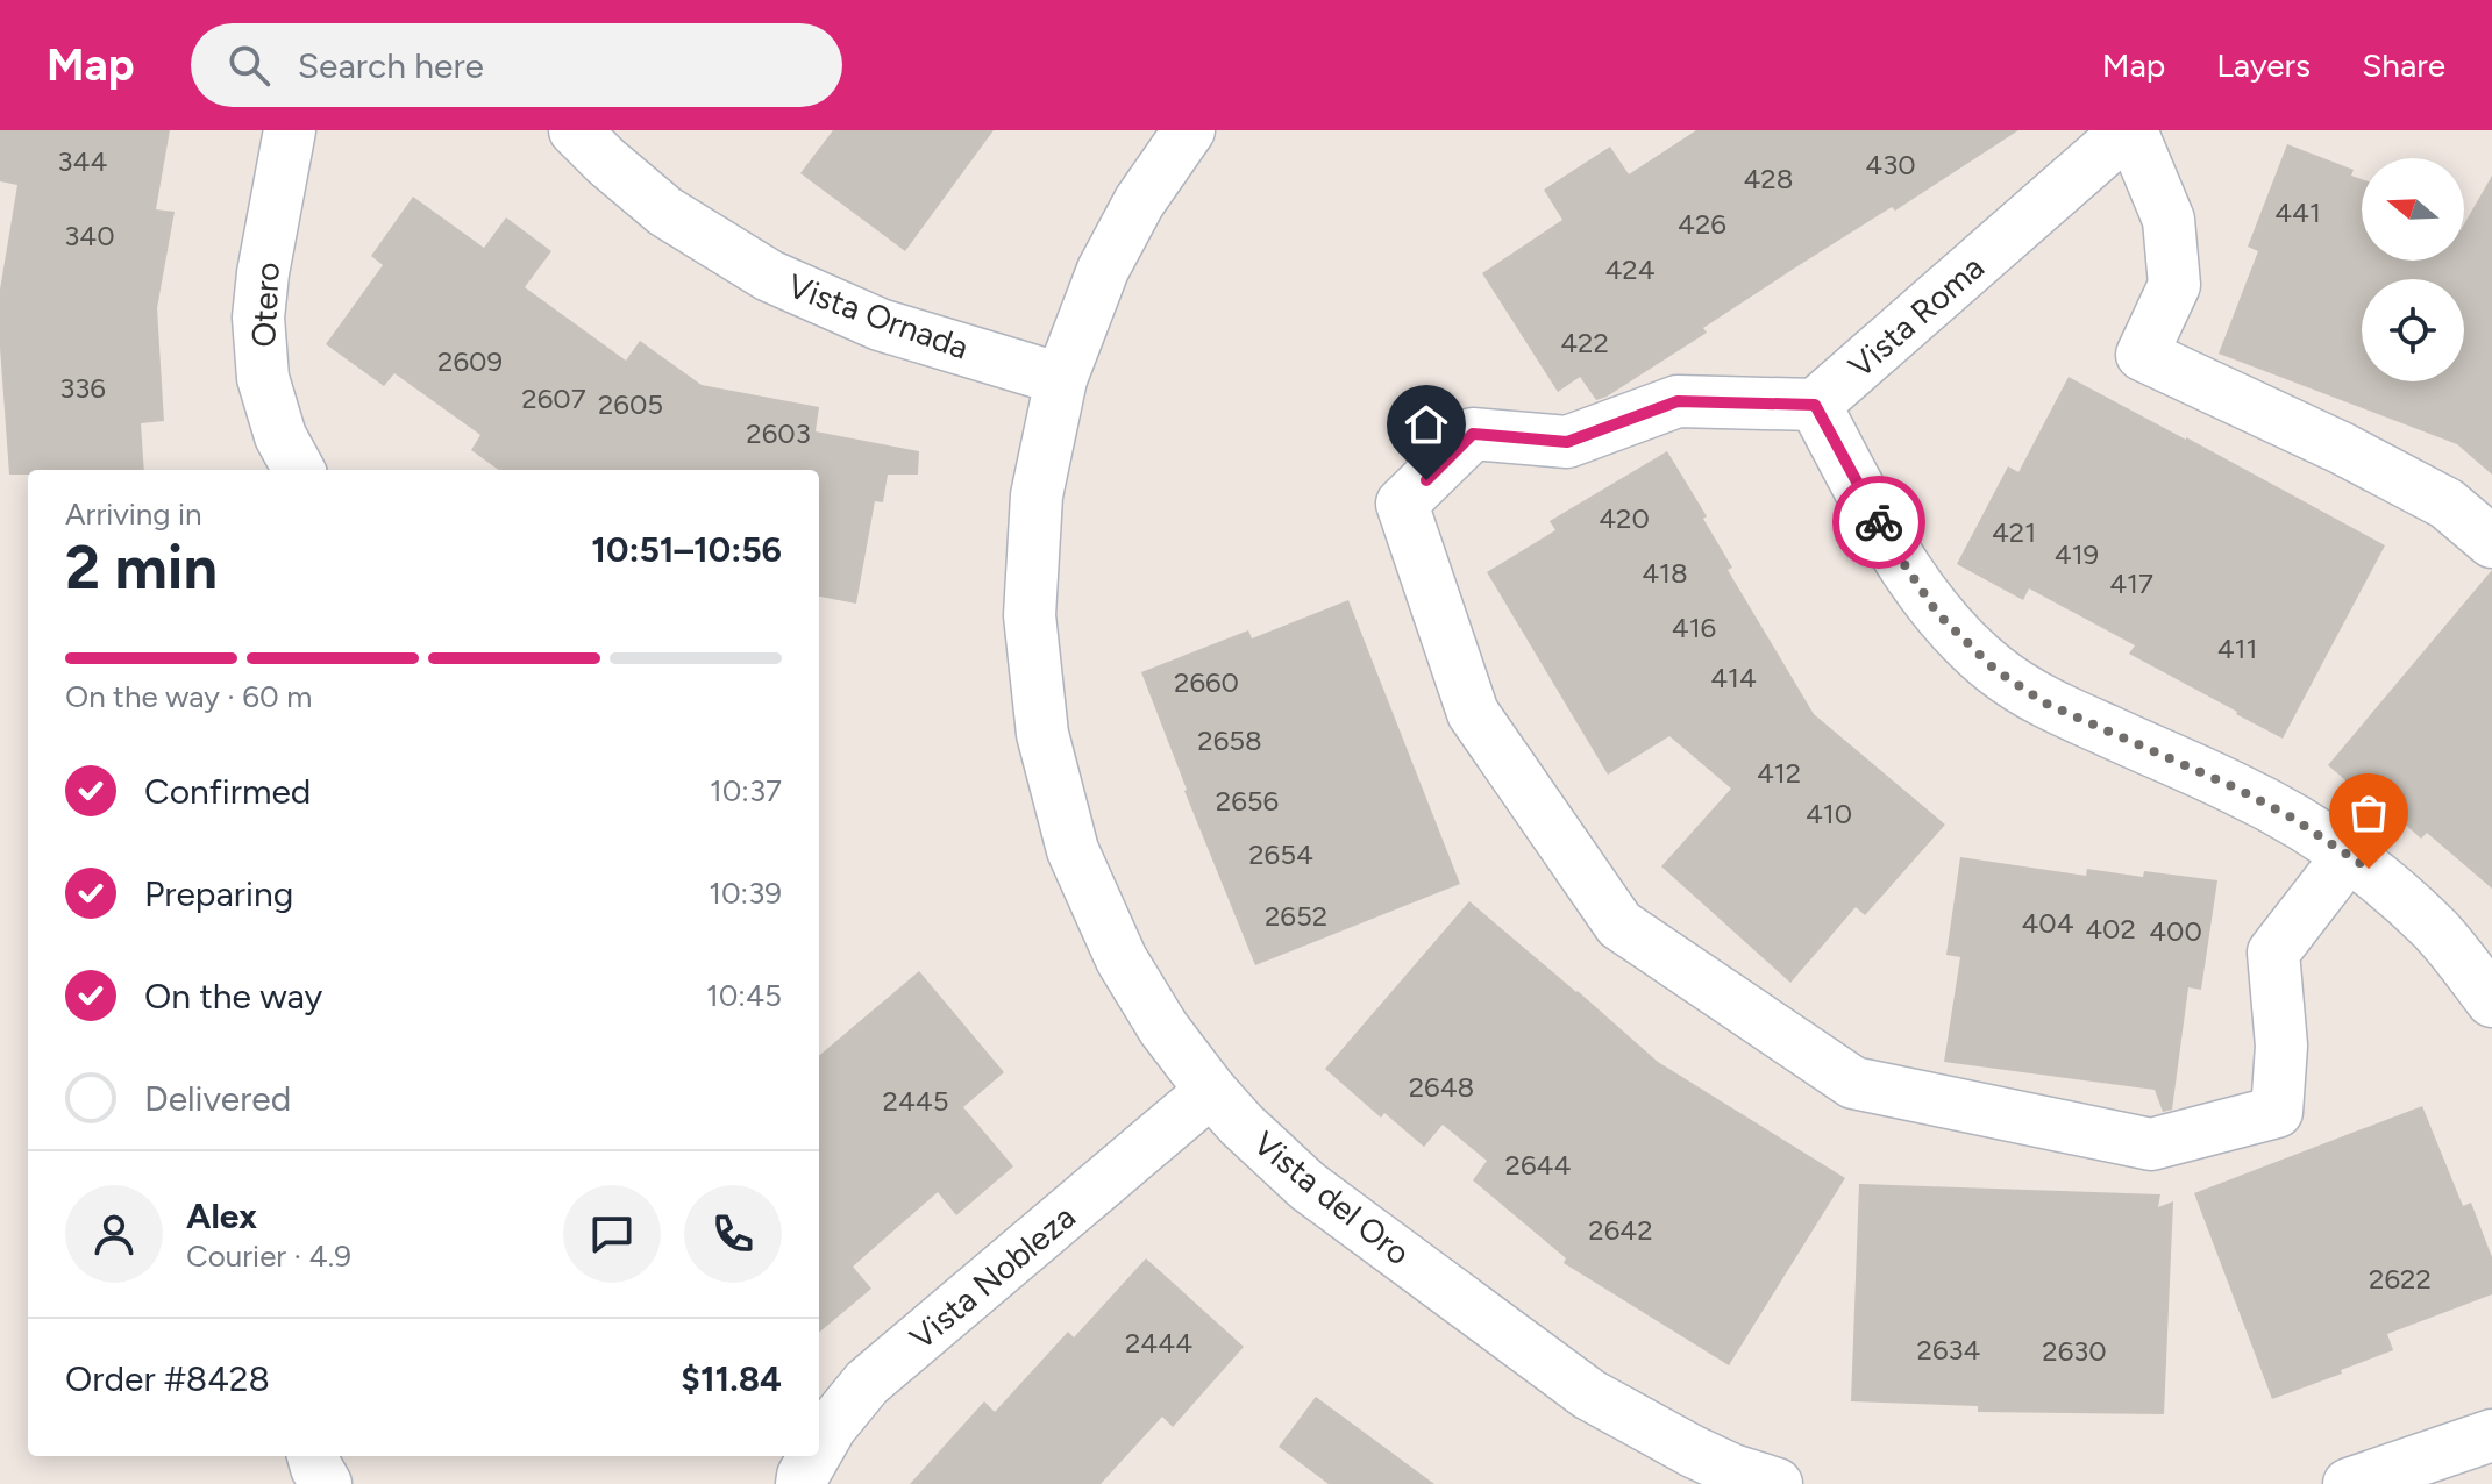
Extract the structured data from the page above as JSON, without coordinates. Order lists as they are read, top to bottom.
{
  "streets": {
    "street": [
      "Otero",
      "Vista Ornada",
      "Vista Roma",
      "Vista del Oro",
      "Vista Nobleza"
    ]
  },
  "crossings": [
    ["Vista Ornada", "Vista del Oro"],
    ["Vista del Oro", "Vista Nobleza"]
  ],
  "house_numbers": [
    "344",
    "430",
    "428",
    "441",
    "426",
    "340",
    "424",
    "422",
    "2609",
    "336",
    "2607",
    "2605",
    "2603",
    "420",
    "421",
    "419",
    "418",
    "417",
    "416",
    "411",
    "414",
    "2660",
    "2658",
    "412",
    "2656",
    "410",
    "2654",
    "2652",
    "404",
    "402",
    "400",
    "2648",
    "2445",
    "2644",
    "2642",
    "2622",
    "2444",
    "2634",
    "2630"
  ],
  "north": "left",
  "page": {
    "header": "Map",
    "search": "Search here",
    "nav": ["Map", "Layers", "Share"],
    "heading": ["2 min", "Arriving in", "10:51–10:56"],
    "panel": [
      "Alex",
      "Courier · 4.9",
      "Order #8428",
      "$11.84"
    ],
    "bar": "On the way · 60 m",
    "list": [
      ["Confirmed", "10:37"],
      ["Preparing", "10:39"],
      ["On the way", "10:45"],
      "Delivered"
    ]
  }
}
